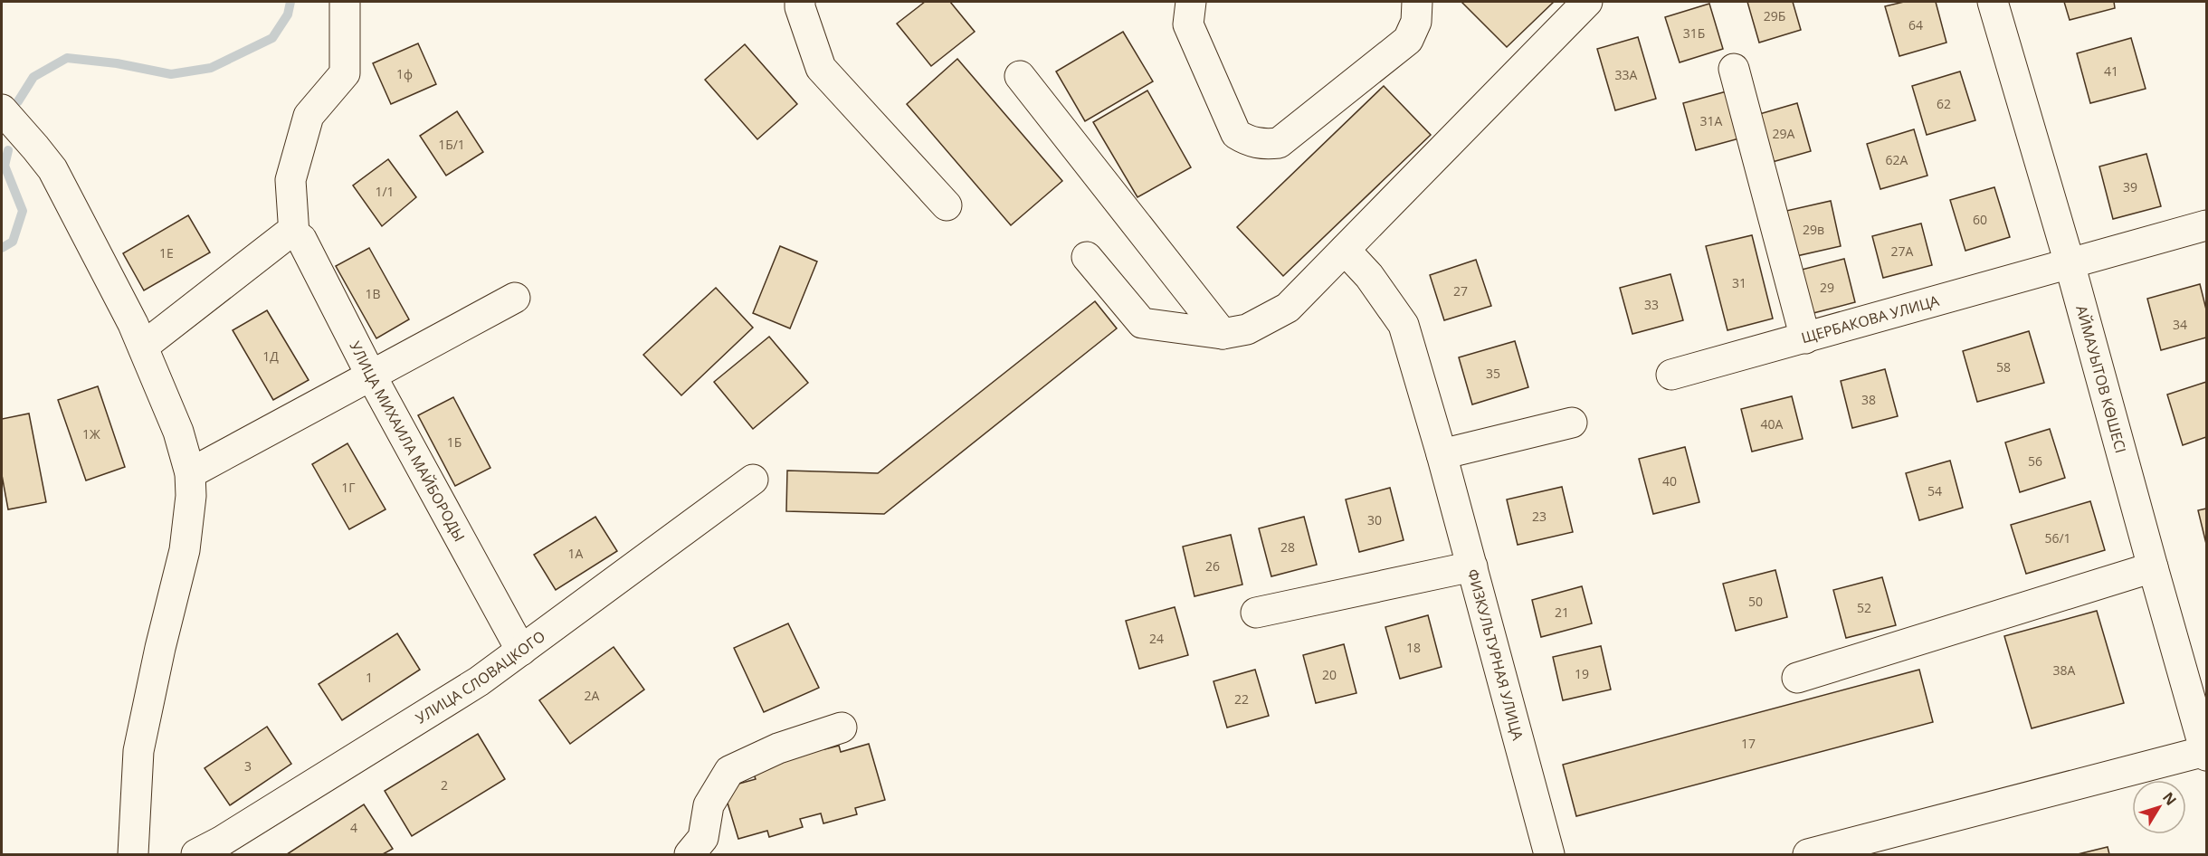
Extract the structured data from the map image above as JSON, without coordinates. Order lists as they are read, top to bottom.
{
  "streets": {
    "street": [
      "ЩЕРБАКОВА УЛИЦА",
      "АЙМАУЫТОВ КӨШЕСІ",
      "УЛИЦА МИХАИЛА МАЙБОРОДЫ",
      "ФИЗКУЛЬТУРНАЯ УЛИЦА",
      "УЛИЦА СЛОВАЦКОГО"
    ]
  },
  "crossings": [
    ["ЩЕРБАКОВА УЛИЦА", "АЙМАУЫТОВ КӨШЕСІ"],
    ["УЛИЦА МИХАИЛА МАЙБОРОДЫ", "УЛИЦА СЛОВАЦКОГО"]
  ],
  "house_numbers": [
    "29Б",
    "64",
    "31Б",
    "41",
    "1ф",
    "33А",
    "62",
    "31А",
    "29А",
    "1Б/1",
    "62А",
    "39",
    "1/1",
    "60",
    "29в",
    "27А",
    "1Е",
    "31",
    "29",
    "27",
    "1В",
    "33",
    "34",
    "1Д",
    "58",
    "35",
    "38",
    "40А",
    "1Ж",
    "1Б",
    "56",
    "40",
    "1Г",
    "54",
    "23",
    "30",
    "56/1",
    "28",
    "1А",
    "26",
    "50",
    "52",
    "21",
    "24",
    "18",
    "38А",
    "19",
    "20",
    "1",
    "2А",
    "22",
    "17",
    "3",
    "2",
    "4"
  ],
  "north": "top right"
}
